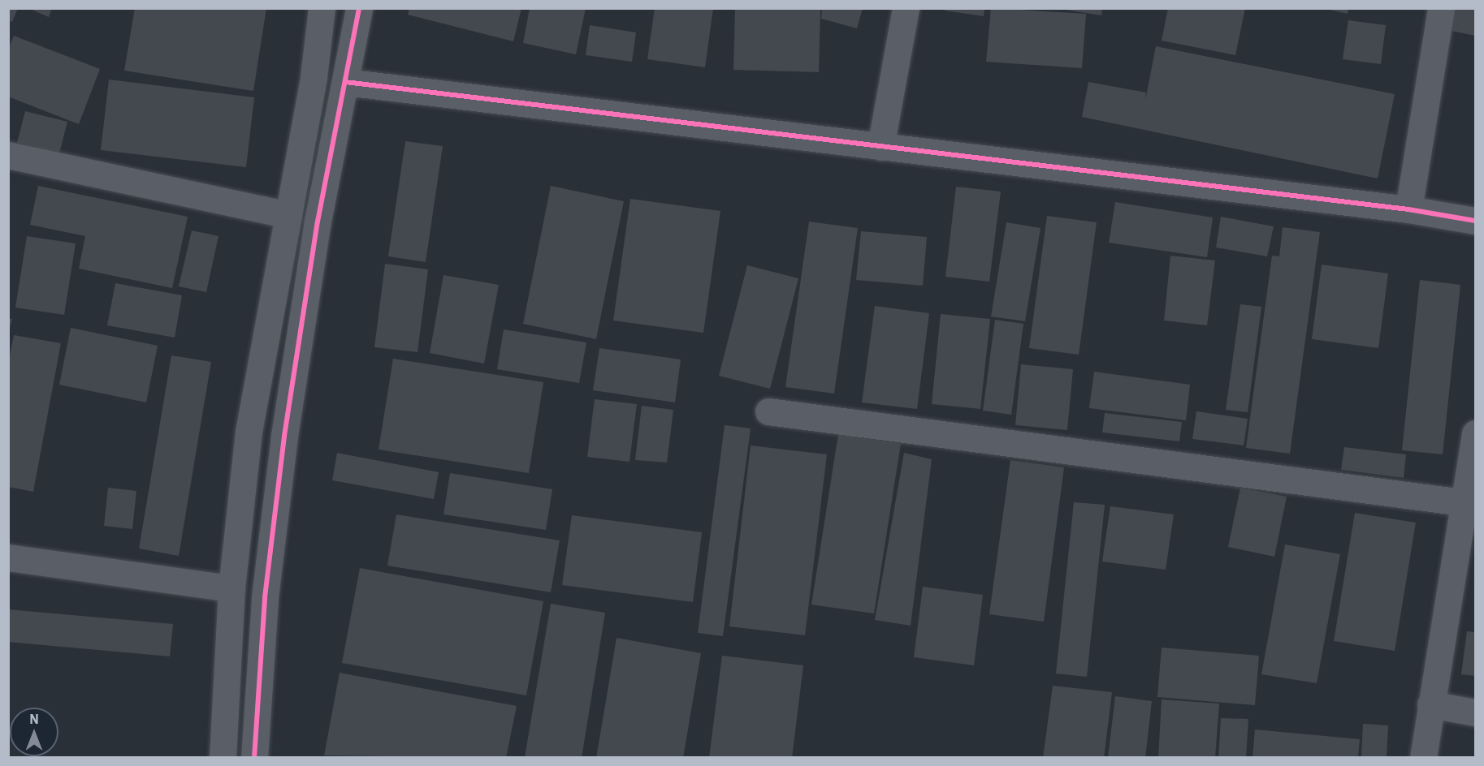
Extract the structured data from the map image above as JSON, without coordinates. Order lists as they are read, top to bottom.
{
  "north": "top"
}
